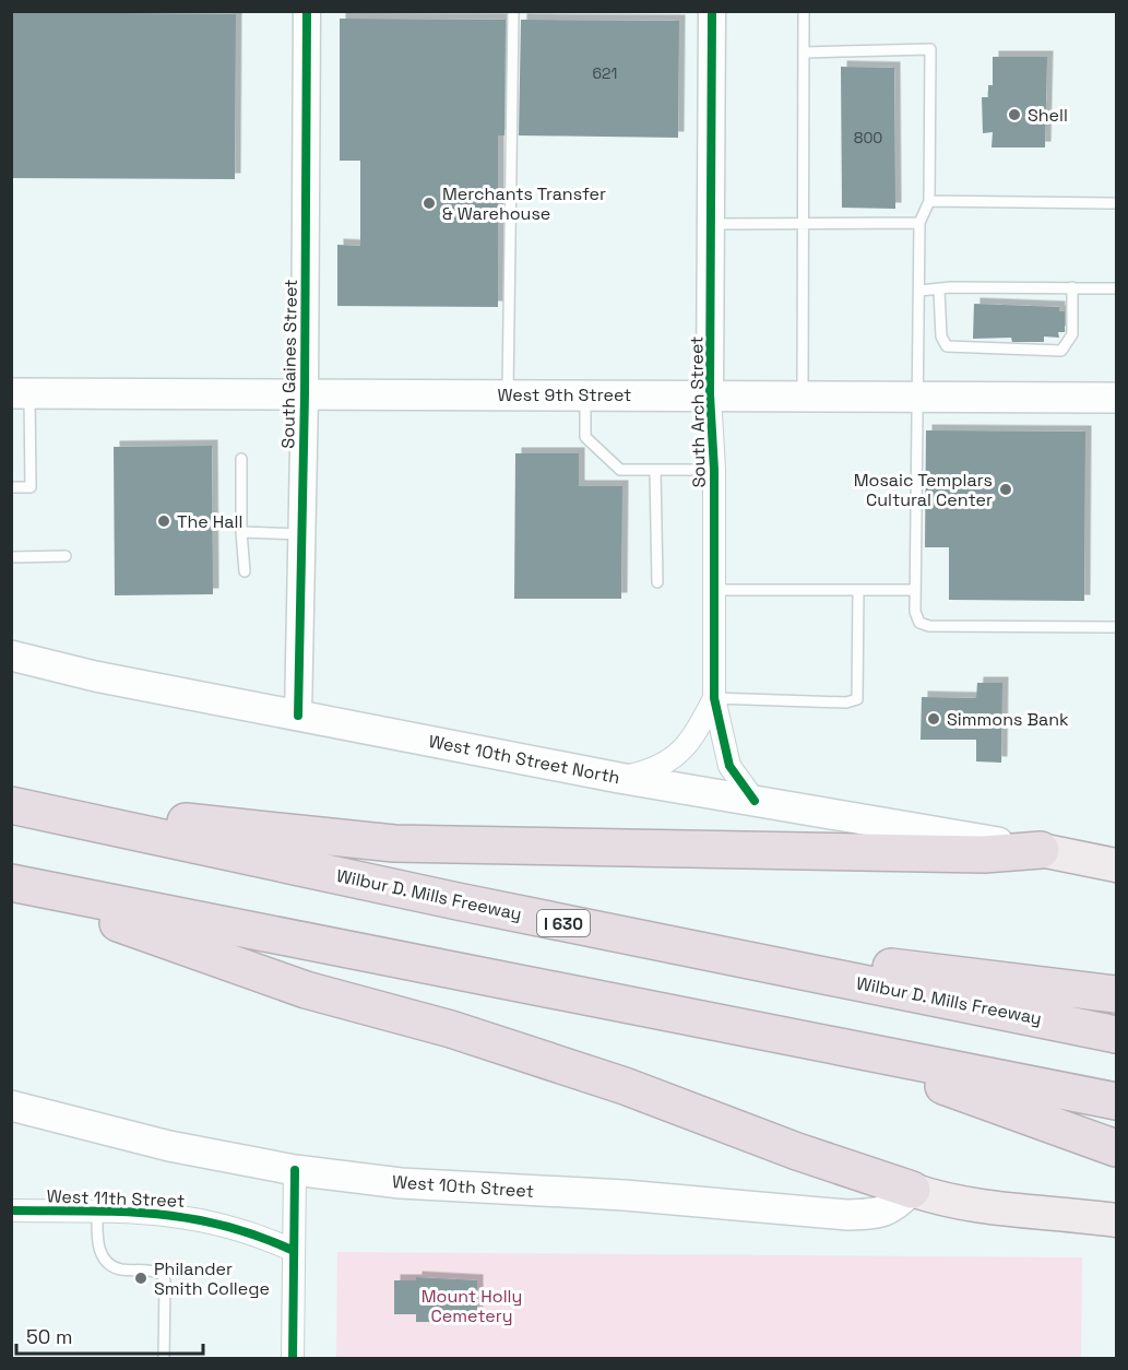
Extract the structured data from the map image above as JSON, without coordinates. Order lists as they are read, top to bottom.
{
  "streets": {
    "highway": ["Wilbur D. Mills Freeway", "I 630"],
    "main road": ["West 9th Street", "West 10th Street North", "West 10th Street"],
    "street": ["South Gaines Street", "South Arch Street", "West 11th Street"]
  },
  "crossings": [
    ["South Gaines Street", "West 9th Street"],
    ["South Gaines Street", "West 10th Street North"],
    ["West 9th Street", "South Arch Street"],
    ["South Arch Street", "West 10th Street North"]
  ],
  "parks": ["Mount Holly Cemetery"],
  "places": [
    "Shell",
    "Merchants Transfer & Warehouse",
    "Mosaic Templars Cultural Center",
    "The Hall",
    "Simmons Bank",
    "Philander Smith College"
  ],
  "house_numbers": ["621", "800"],
  "scale_bar": "50 m"
}
